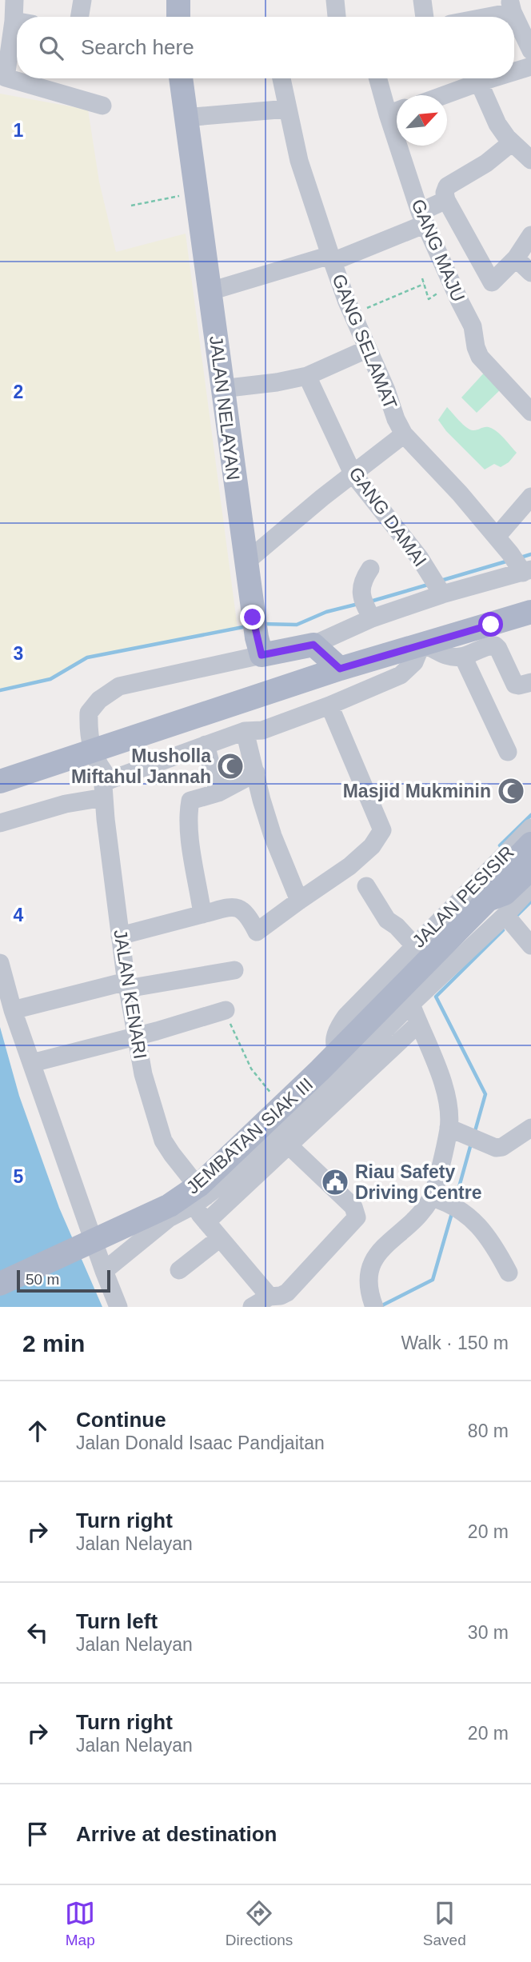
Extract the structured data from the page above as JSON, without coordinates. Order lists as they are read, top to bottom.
{
  "streets": {
    "main road": ["JALAN NELAYAN", "JEMBATAN SIAK III"],
    "street": [
      "GANG MAJU",
      "GANG SELAMAT",
      "GANG DAMAI",
      "JALAN PESISIR",
      "JALAN KENARI"
    ]
  },
  "crossings": [
    ["JALAN PESISIR", "JEMBATAN SIAK III"]
  ],
  "places": {
    "mosque": ["Musholla Miftahul Jannah", "Masjid Mukminin"],
    "public building": ["Riau Safety Driving Centre"]
  },
  "scale_bar": "50 m",
  "north": "top right",
  "page": {
    "search": "Search here",
    "scale": "50 m",
    "heading": ["2 min", "Walk · 150 m"],
    "list": [
      ["Continue", "Jalan Donald Isaac Pandjaitan", "80 m"],
      ["Turn right", "Jalan Nelayan", "20 m"],
      ["Turn left", "Jalan Nelayan", "30 m"],
      ["Turn right", "Jalan Nelayan", "20 m"],
      "Arrive at destination"
    ],
    "nav": ["Map", "Directions", "Saved"]
  },
  "grid": {
    "rows": [
      "1",
      "2",
      "3",
      "4",
      "5"
    ]
  }
}
